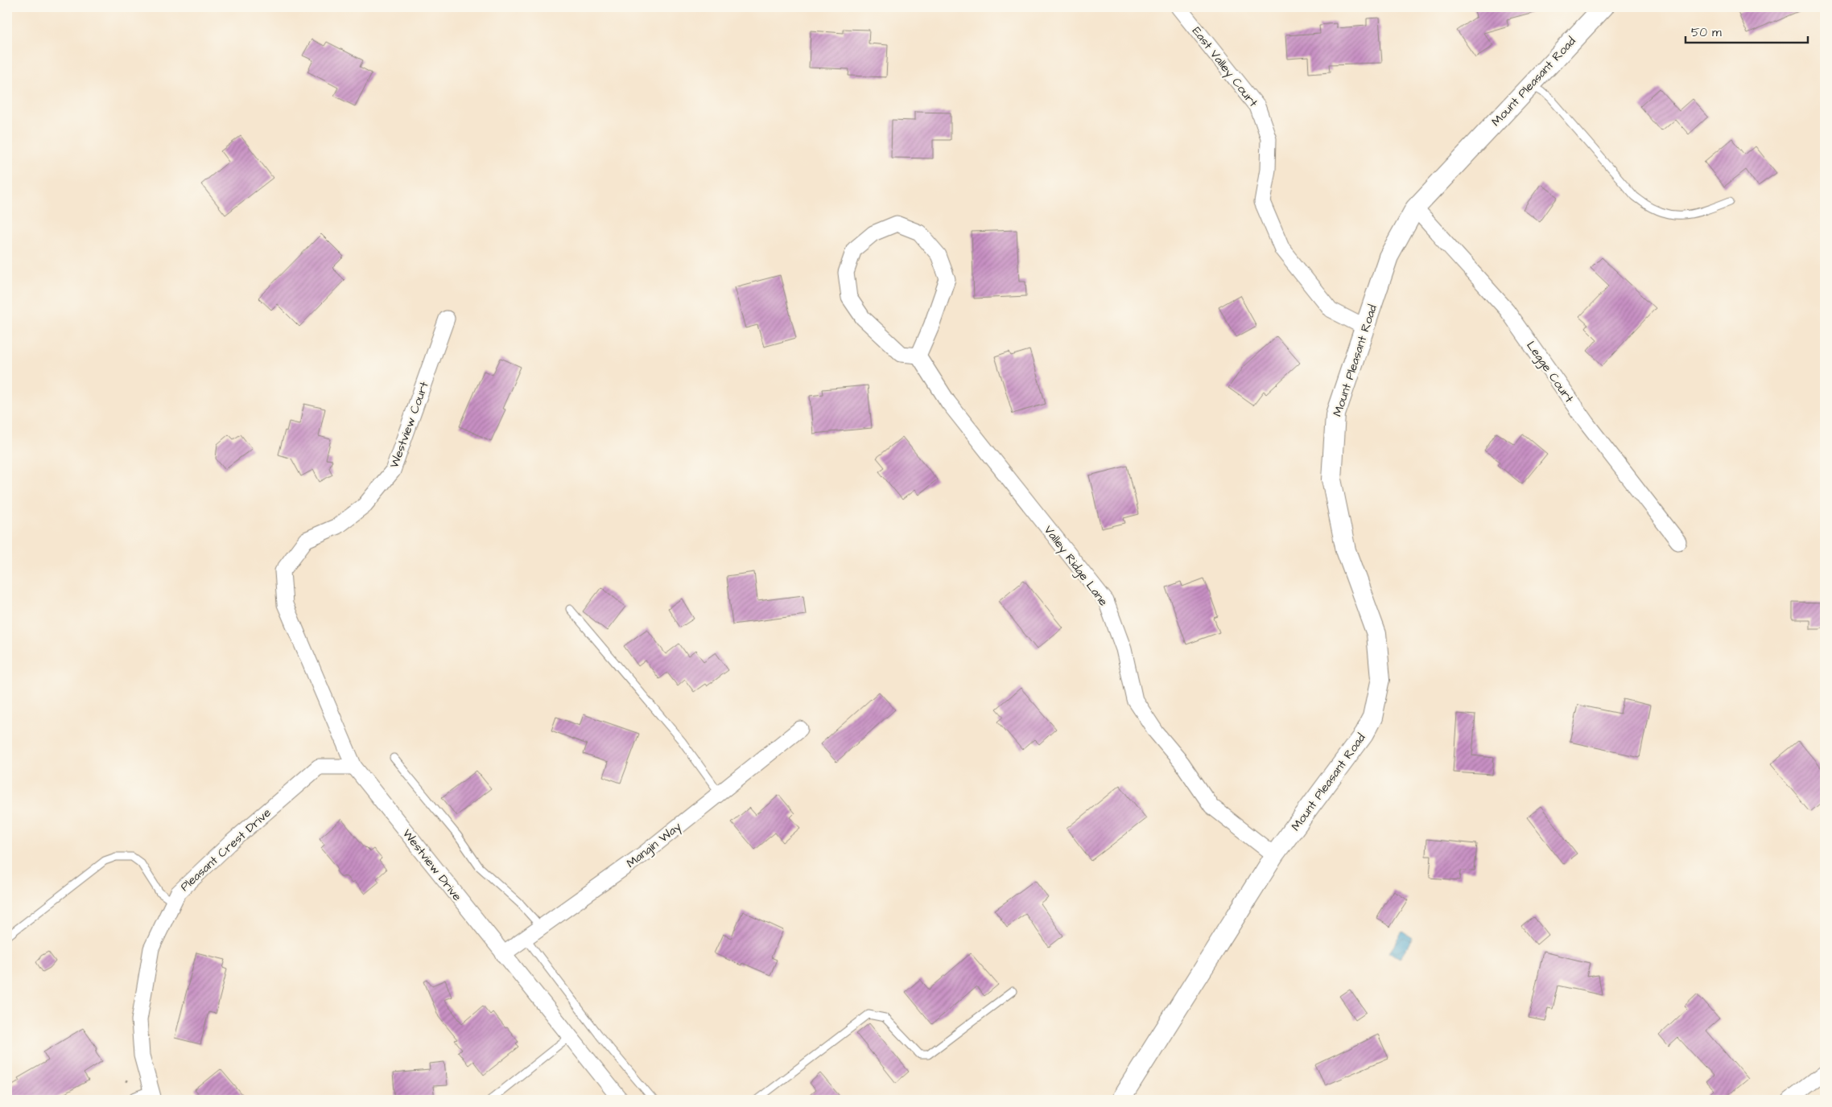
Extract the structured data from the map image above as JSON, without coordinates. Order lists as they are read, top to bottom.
{
  "streets": {
    "street": [
      "East Valley Court",
      "Mount Pleasant Road",
      "Legge Court",
      "Westview Court",
      "Valley Ridge Lane",
      "Mangin Way",
      "Pleasant Crest Drive",
      "Westview Drive"
    ]
  },
  "crossings": [
    ["East Valley Court", "Mount Pleasant Road"],
    ["Mount Pleasant Road", "Legge Court"],
    ["Mount Pleasant Road", "Valley Ridge Lane"],
    ["Westview Court", "Westview Drive"],
    ["Mangin Way", "Westview Drive"],
    ["Pleasant Crest Drive", "Westview Drive"]
  ],
  "scale_bar": "50 m"
}
